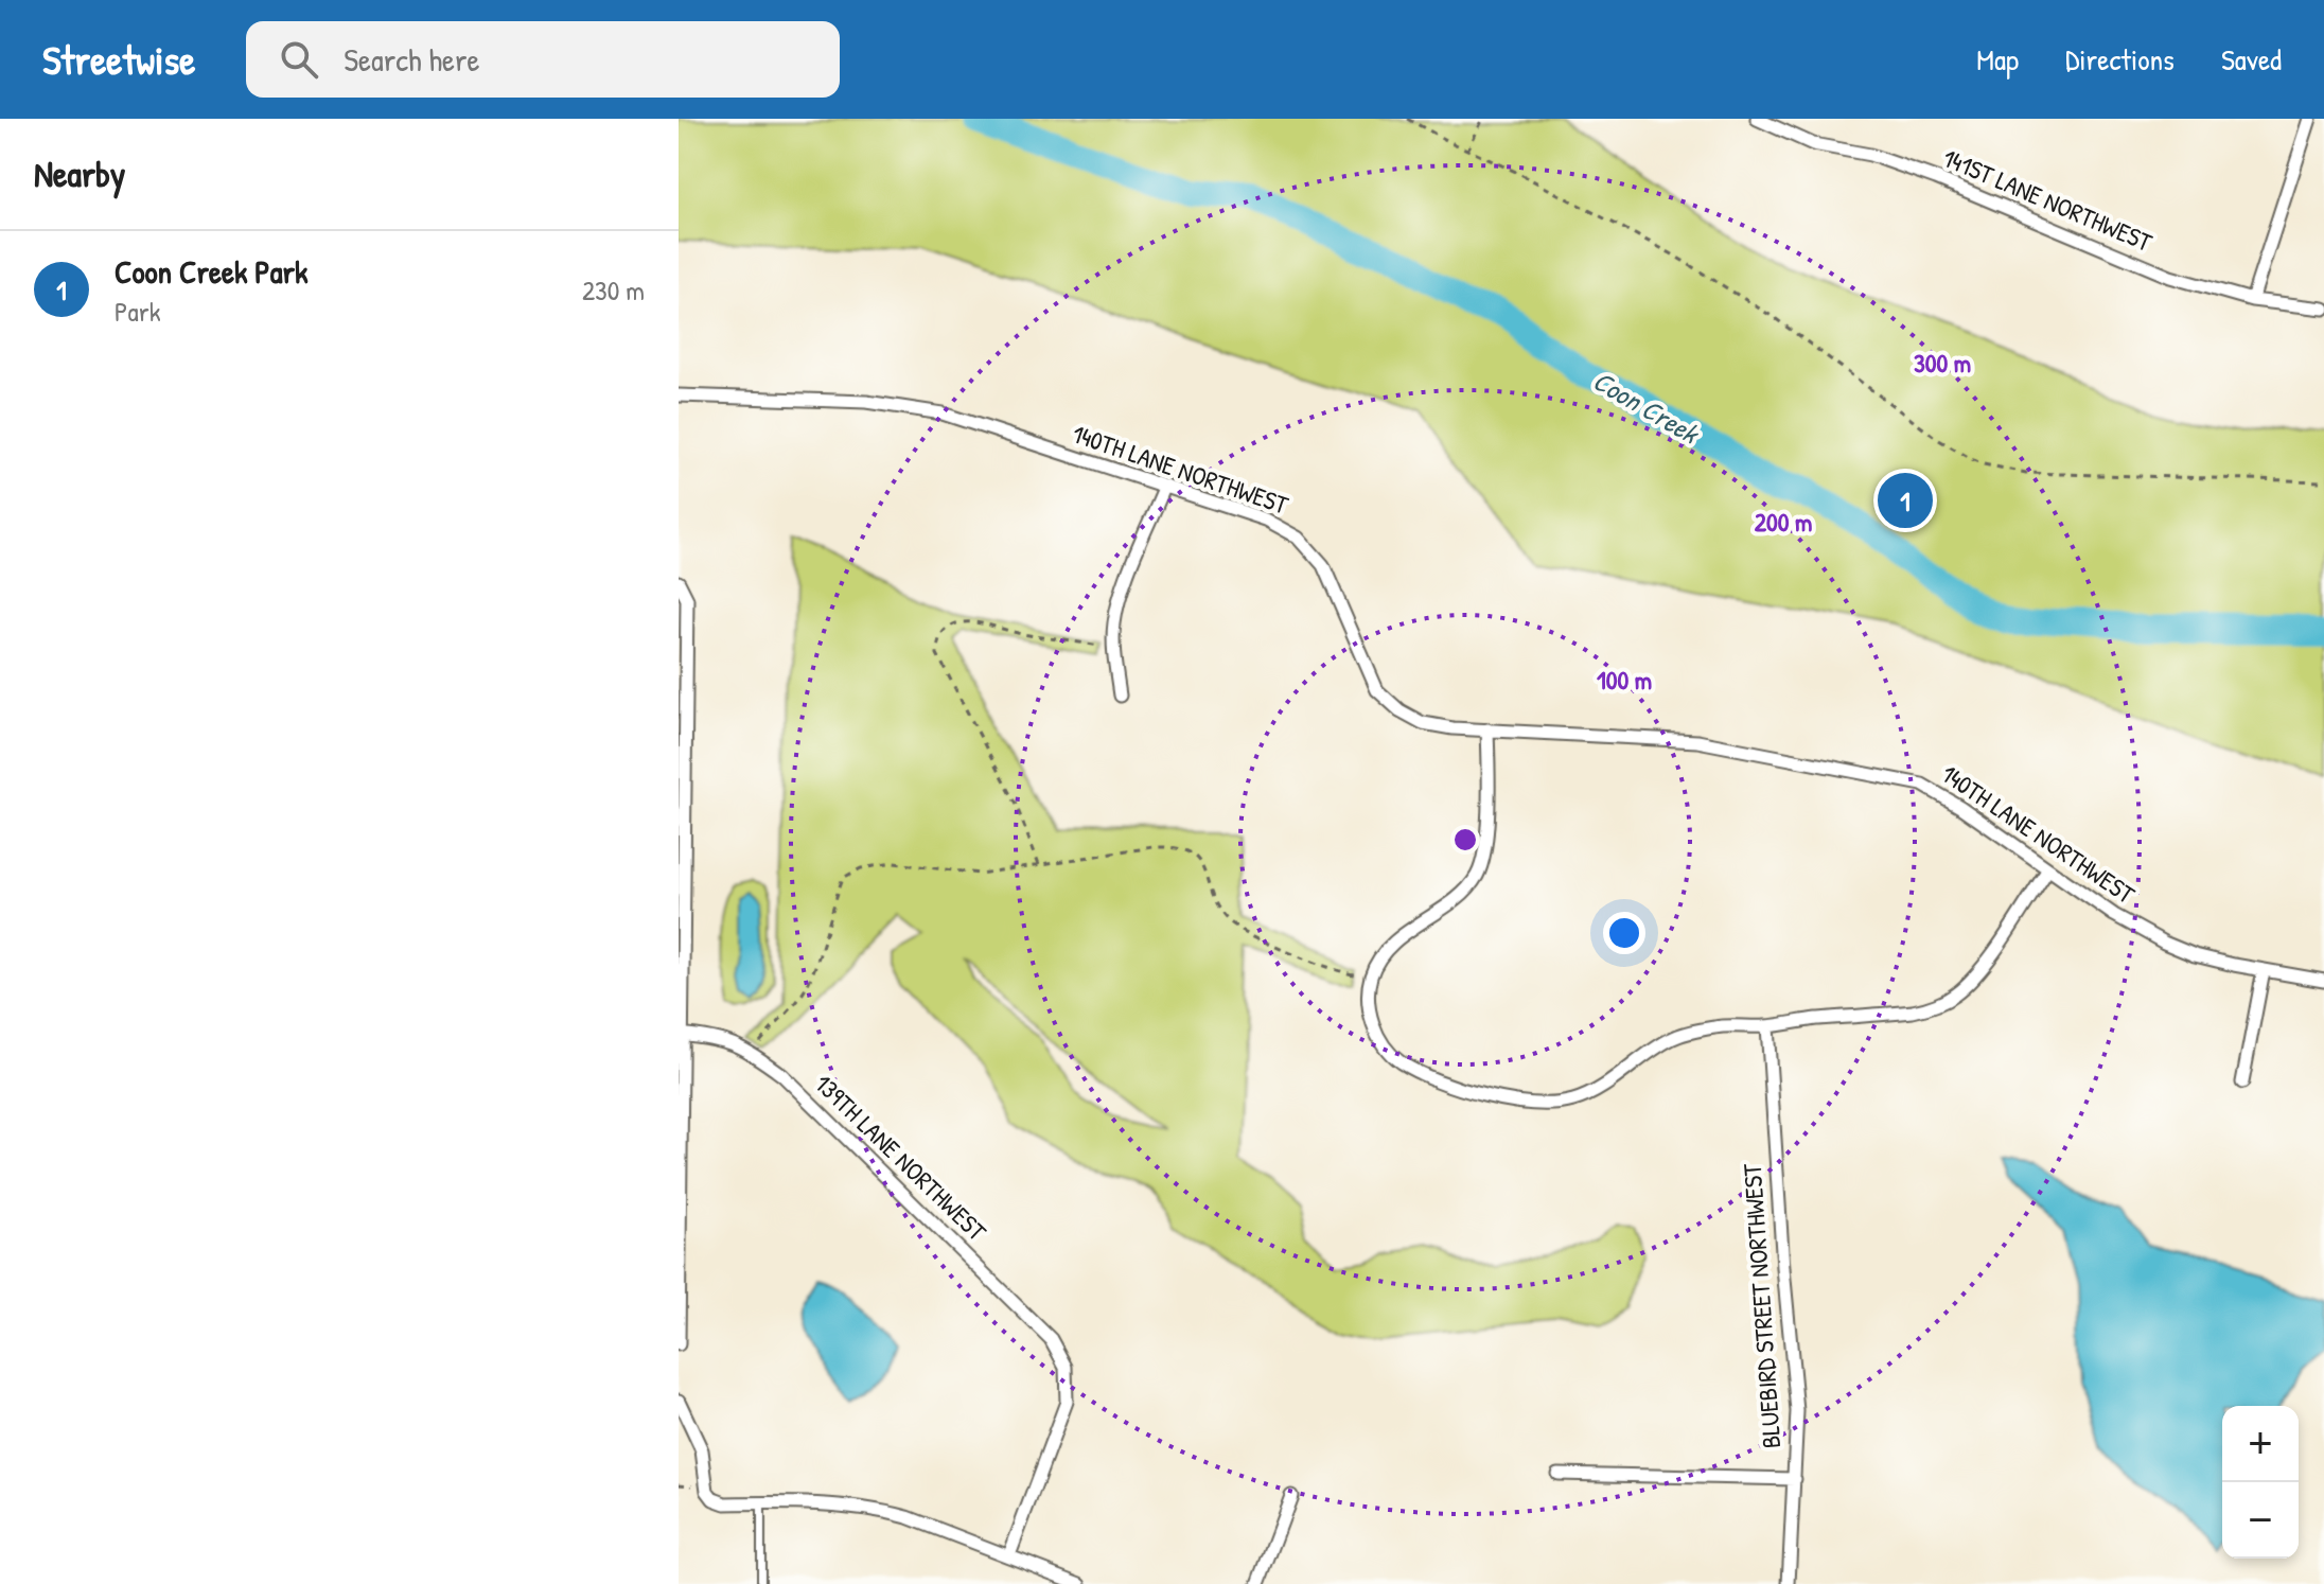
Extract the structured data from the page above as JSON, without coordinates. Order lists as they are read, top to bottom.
{
  "streets": {
    "street": [
      "141ST LANE NORTHWEST",
      "140TH LANE NORTHWEST",
      "139TH LANE NORTHWEST",
      "BLUEBIRD STREET NORTHWEST"
    ]
  },
  "water": ["Coon Creek"],
  "page": {
    "header": "Streetwise",
    "search": "Search here",
    "nav": ["Map", "Directions", "Saved"],
    "heading": "Nearby",
    "list": [
      {
        "mark": "1",
        "name": "Coon Creek Park",
        "note": "Park",
        "value": "230 m"
      }
    ],
    "pins": "1",
    "map_buttons": ["+", "−"]
  },
  "rings": ["300 m", "200 m", "100 m"]
}
